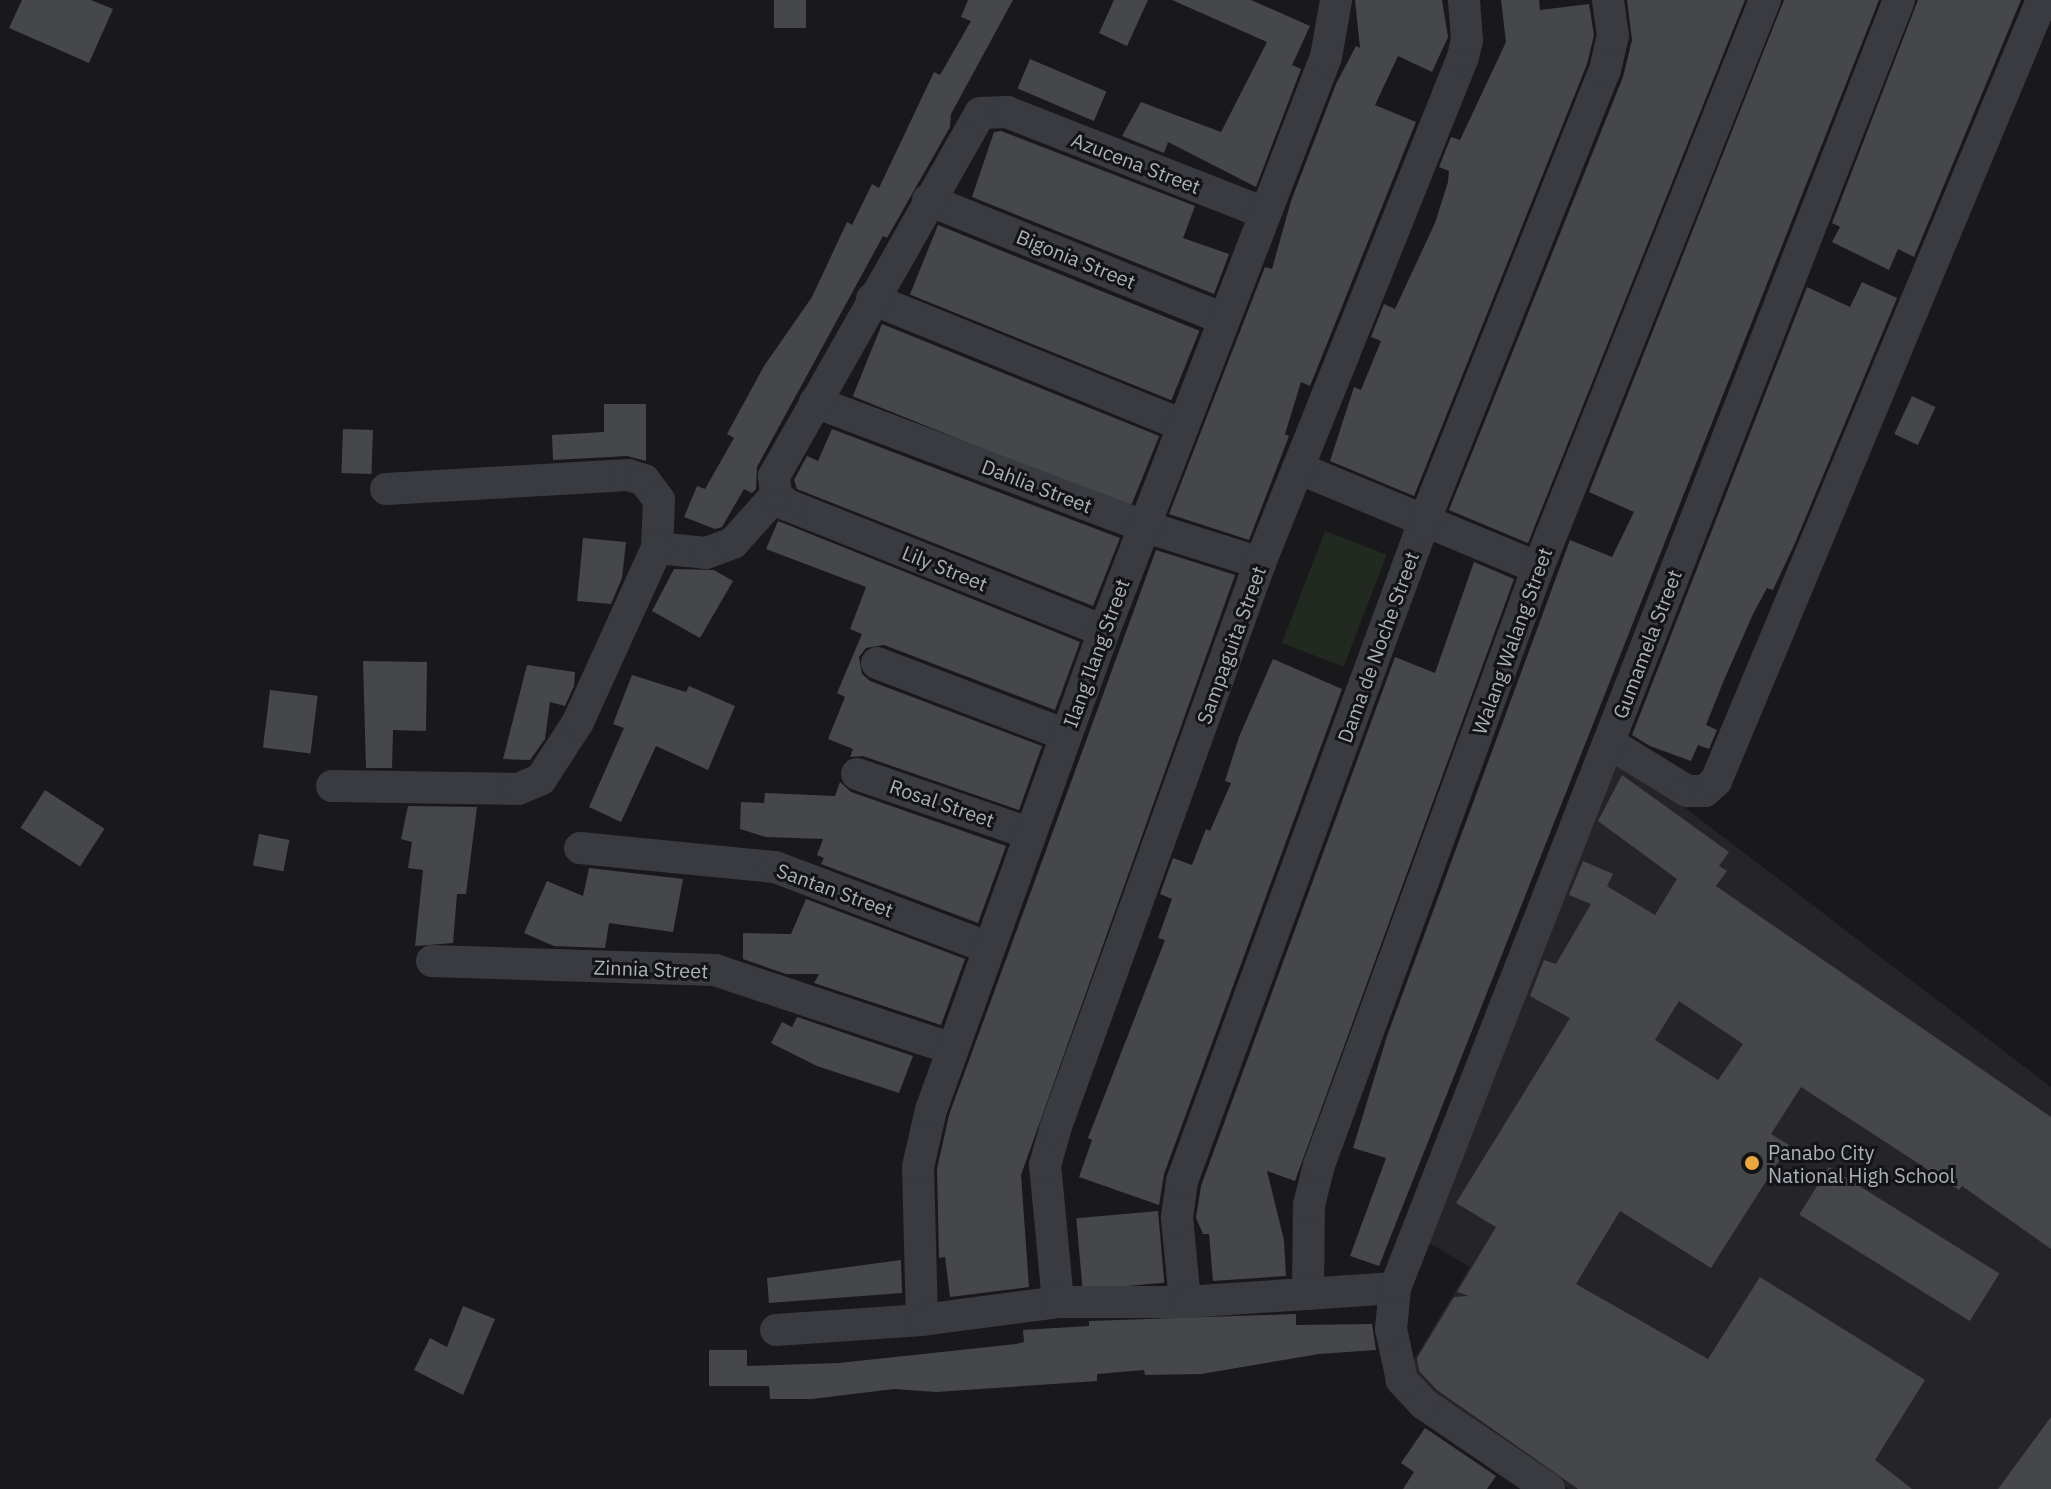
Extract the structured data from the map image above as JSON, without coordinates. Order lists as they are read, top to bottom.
{
  "streets": {
    "street": [
      "Azucena Street",
      "Bigonia Street",
      "Dahlia Street",
      "Lily Street",
      "Walang Walang Street",
      "Gumamela Street",
      "Sampaguita Street",
      "Dama de Noche Street",
      "Ilang Ilang Street",
      "Rosal Street",
      "Santan Street",
      "Zinnia Street"
    ]
  },
  "crossings": [
    ["Azucena Street", "Bigonia Street"],
    ["Azucena Street", "Ilang Ilang Street"],
    ["Bigonia Street", "Ilang Ilang Street"],
    ["Dahlia Street", "Sampaguita Street"],
    ["Dahlia Street", "Ilang Ilang Street"],
    ["Lily Street", "Ilang Ilang Street"],
    ["Ilang Ilang Street", "Rosal Street"],
    ["Ilang Ilang Street", "Santan Street"],
    ["Ilang Ilang Street", "Zinnia Street"]
  ],
  "places": ["Panabo City National High School"]
}
